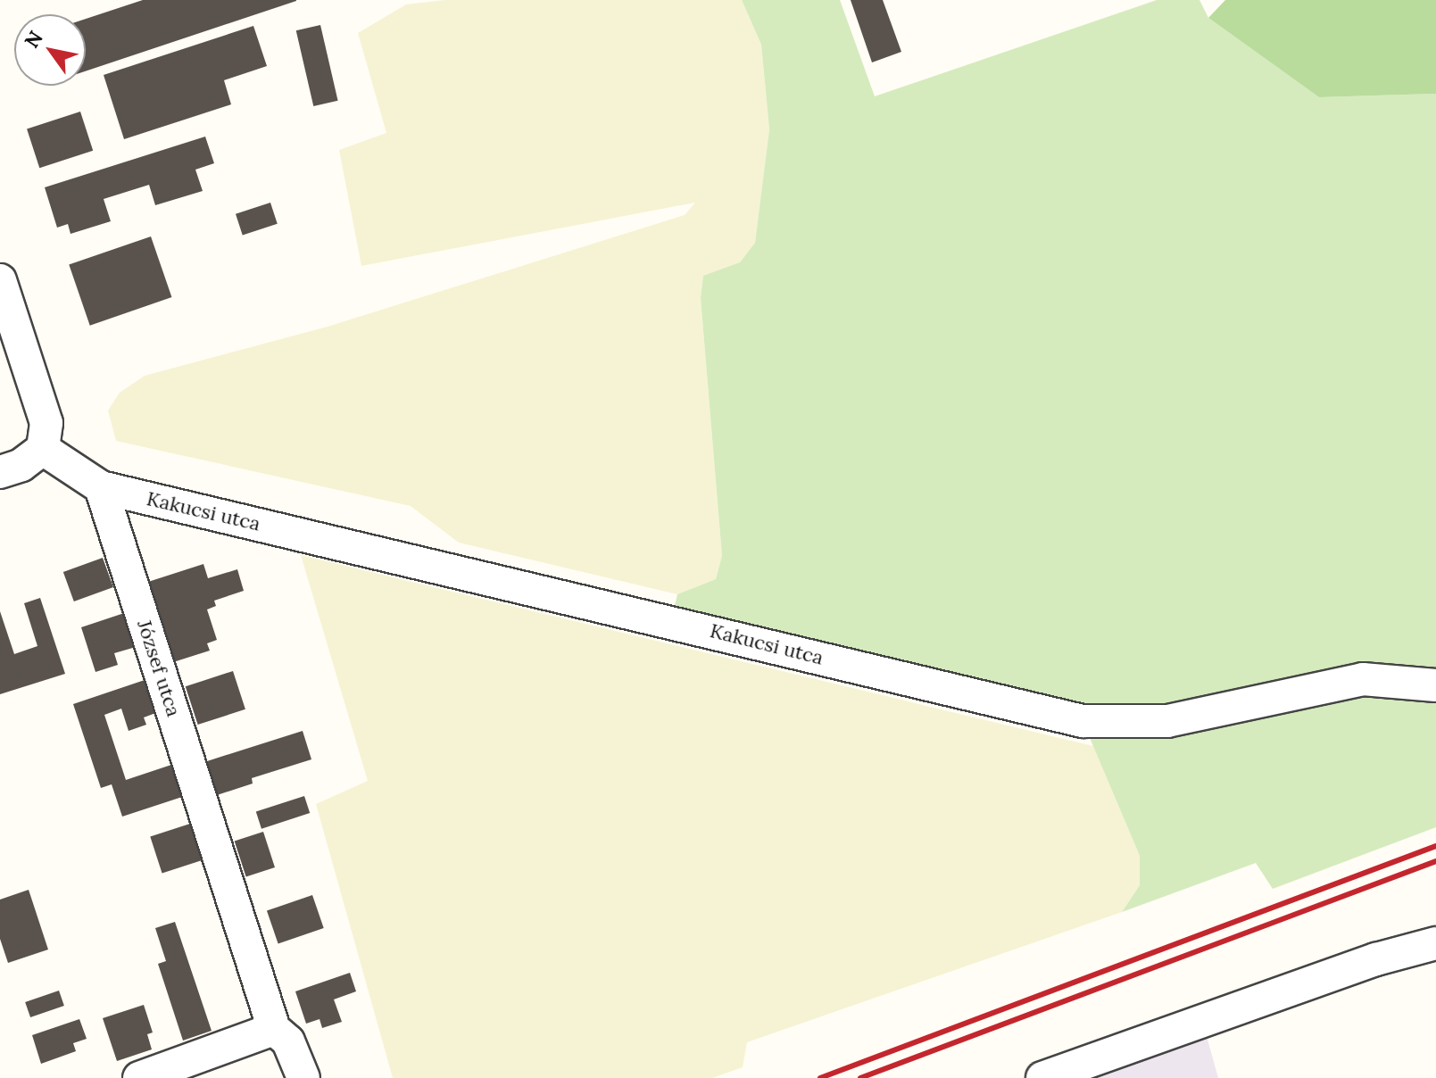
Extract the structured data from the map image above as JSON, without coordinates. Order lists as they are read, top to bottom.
{
  "streets": {
    "street": ["Kakucsi utca", "József utca"]
  },
  "crossings": [
    ["Kakucsi utca", "József utca"]
  ],
  "north": "top left"
}
